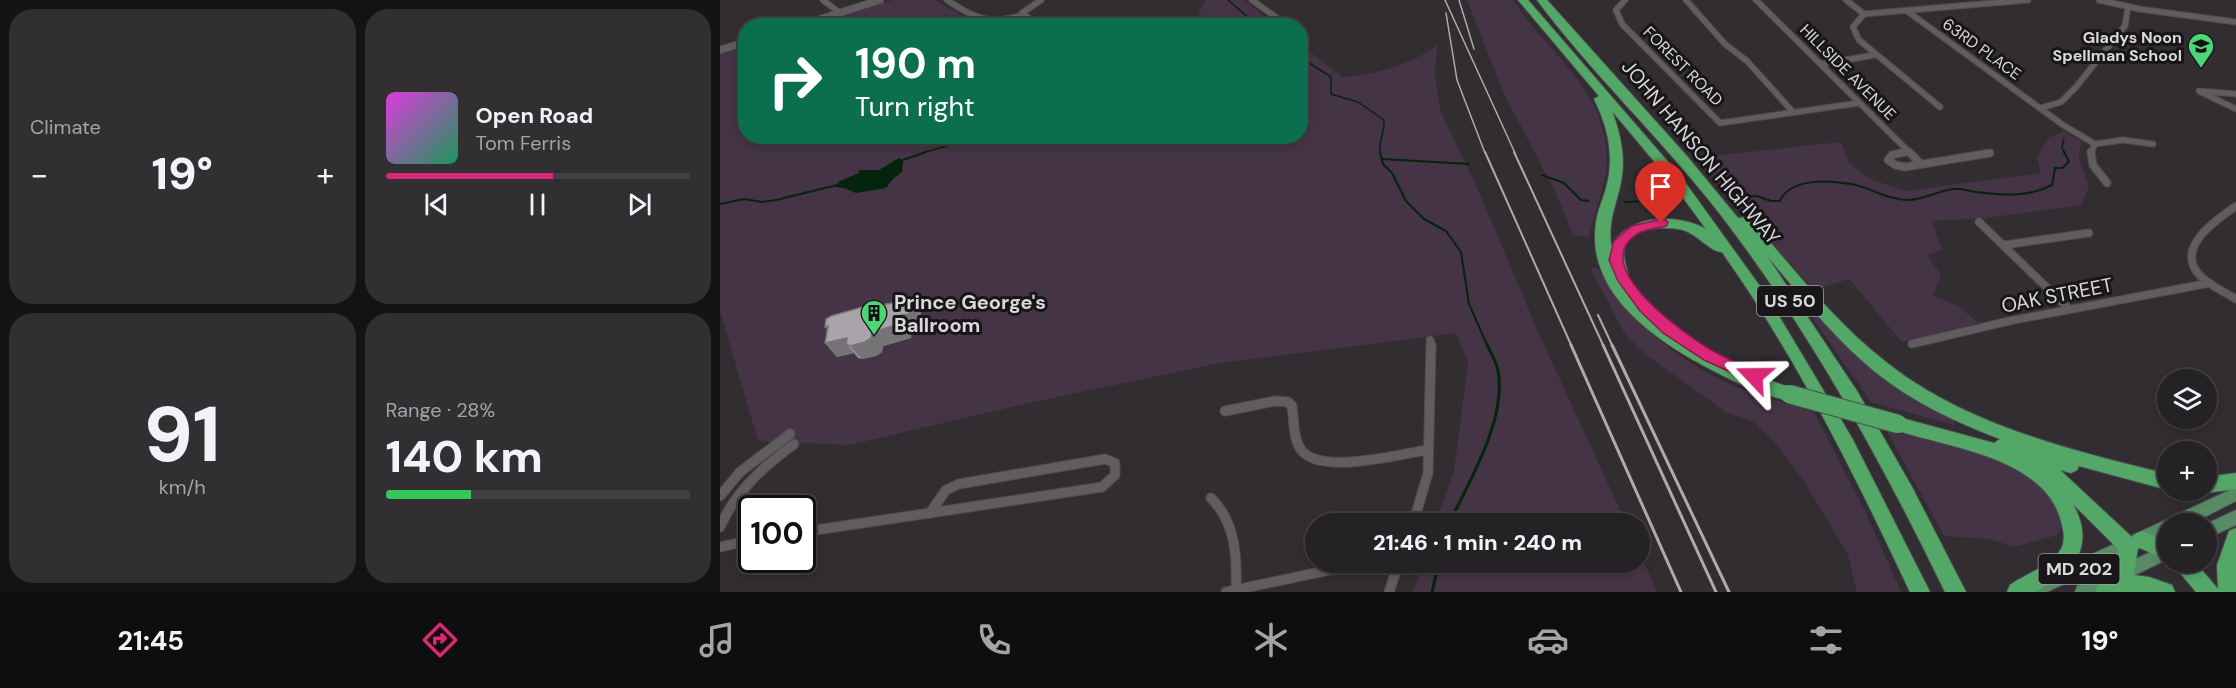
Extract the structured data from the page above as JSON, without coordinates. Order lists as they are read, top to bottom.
{
  "streets": {
    "highway": ["JOHN HANSON HIGHWAY", "US 50"],
    "main road": ["MD 202"],
    "street": [
      "63RD PLACE",
      "FOREST ROAD",
      "HILLSIDE AVENUE",
      "OAK STREET"
    ]
  },
  "places": {
    "school or university": ["Gladys Noon Spellman School"],
    "building": ["Prince George's Ballroom"]
  },
  "page": {
    "tile": [
      "Climate",
      ["91", "km/h"],
      ["Range · 28%", "140 km"]
    ],
    "turn": ["190 m", "Turn right"],
    "song": ["Open Road", "Tom Ferris"],
    "heat": ["−", "19°", "+"],
    "map_buttons": ["+", "−"],
    "limit": "100",
    "trip": "21:46 · 1 min · 240 m",
    "tabs": ["21:45", "19°"]
  }
}
